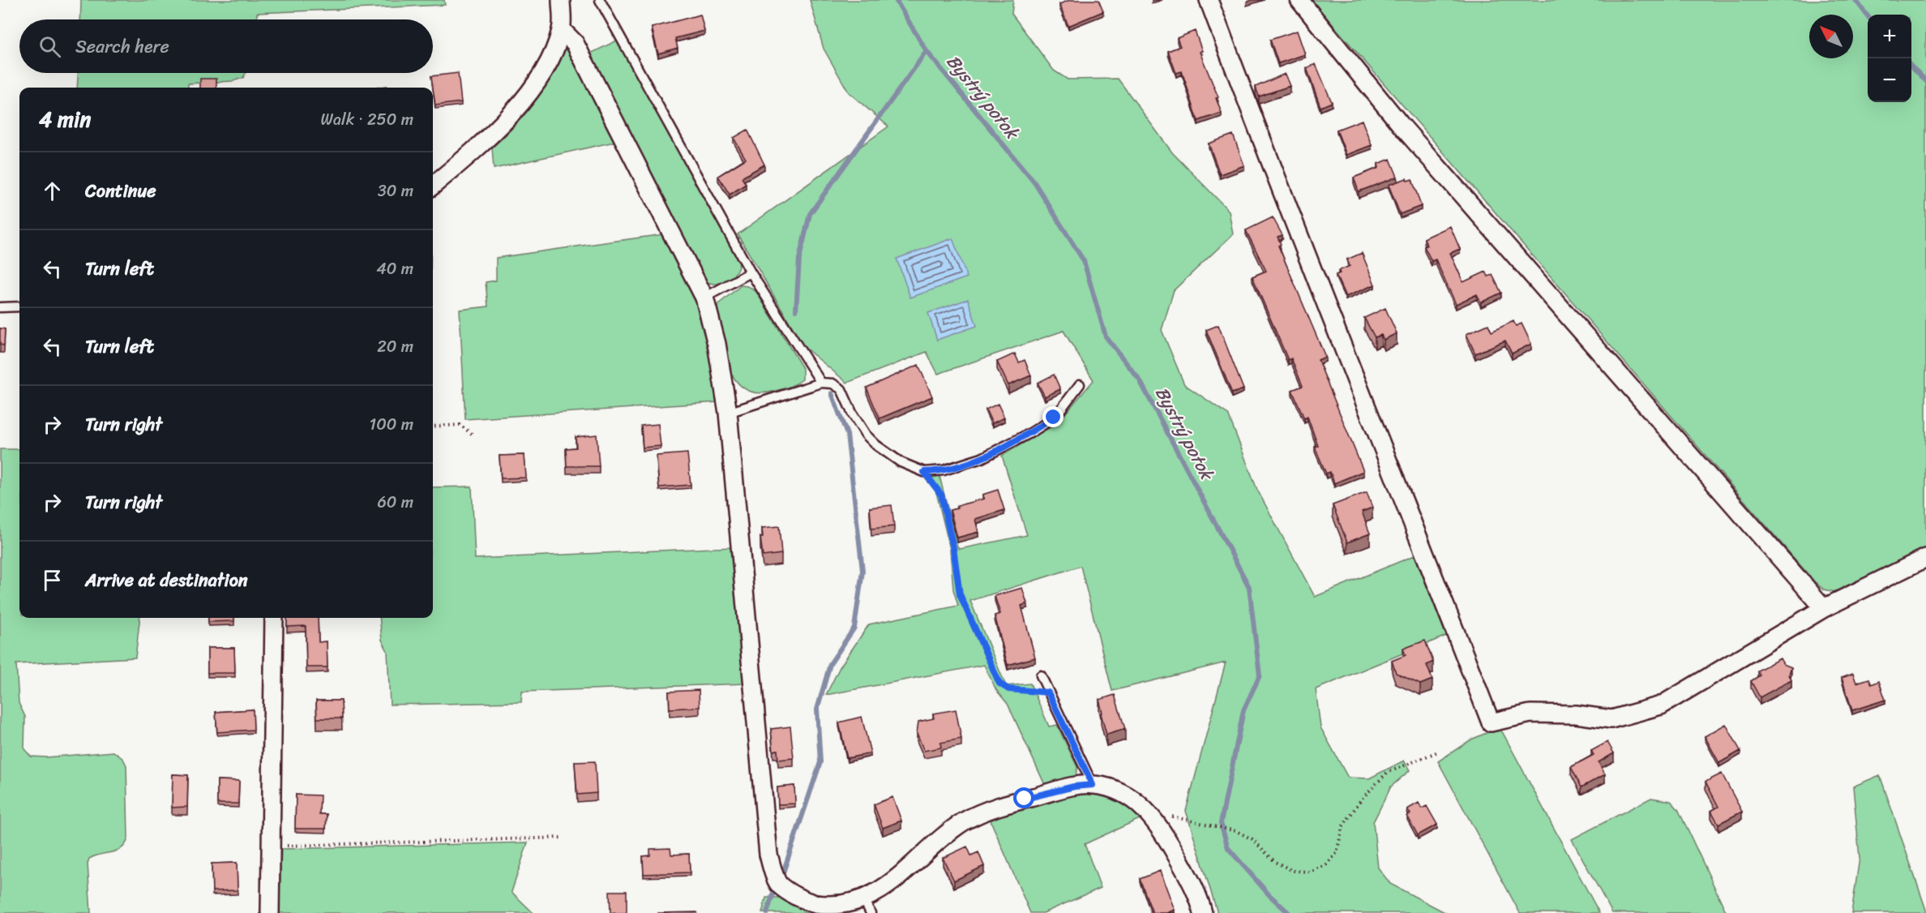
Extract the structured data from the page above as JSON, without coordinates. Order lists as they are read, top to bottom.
{
  "water": ["Bystrý potok"],
  "north": "top left",
  "page": {
    "map_buttons": ["+", "−"],
    "search": "Search here",
    "heading": ["4 min", "Walk · 250 m"],
    "list": [
      ["Continue", "30 m"],
      ["Turn left", "40 m"],
      ["Turn left", "20 m"],
      ["Turn right", "100 m"],
      ["Turn right", "60 m"],
      "Arrive at destination"
    ]
  }
}
